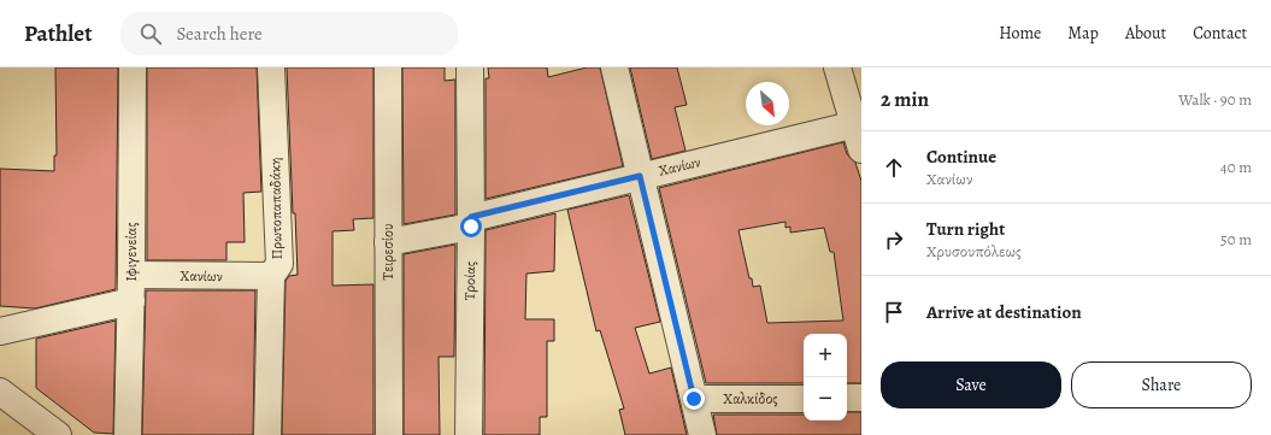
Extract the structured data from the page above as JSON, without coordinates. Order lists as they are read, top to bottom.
{
  "streets": {
    "street": [
      "Χανίων",
      "Πρωτοπαπαδάκη",
      "Ιφιγενείας",
      "Τειρεσίου",
      "Τροίας",
      "Χαλκίδος"
    ]
  },
  "crossings": [
    ["Χανίων", "Πρωτοπαπαδάκη"],
    ["Χανίων", "Ιφιγενείας"],
    ["Χανίων", "Τειρεσίου"],
    ["Χανίων", "Τροίας"]
  ],
  "north": "bottom right",
  "page": {
    "header": "Pathlet",
    "search": "Search here",
    "nav": [
      "Home",
      "Map",
      "About",
      "Contact"
    ],
    "heading": ["2 min", "Walk · 90 m"],
    "list": [
      ["Continue", "Χανίων", "40 m"],
      ["Turn right", "Χρυσουπόλεως", "50 m"],
      "Arrive at destination"
    ],
    "map_buttons": ["+", "−"],
    "buttons": ["Save", "Share"]
  }
}
